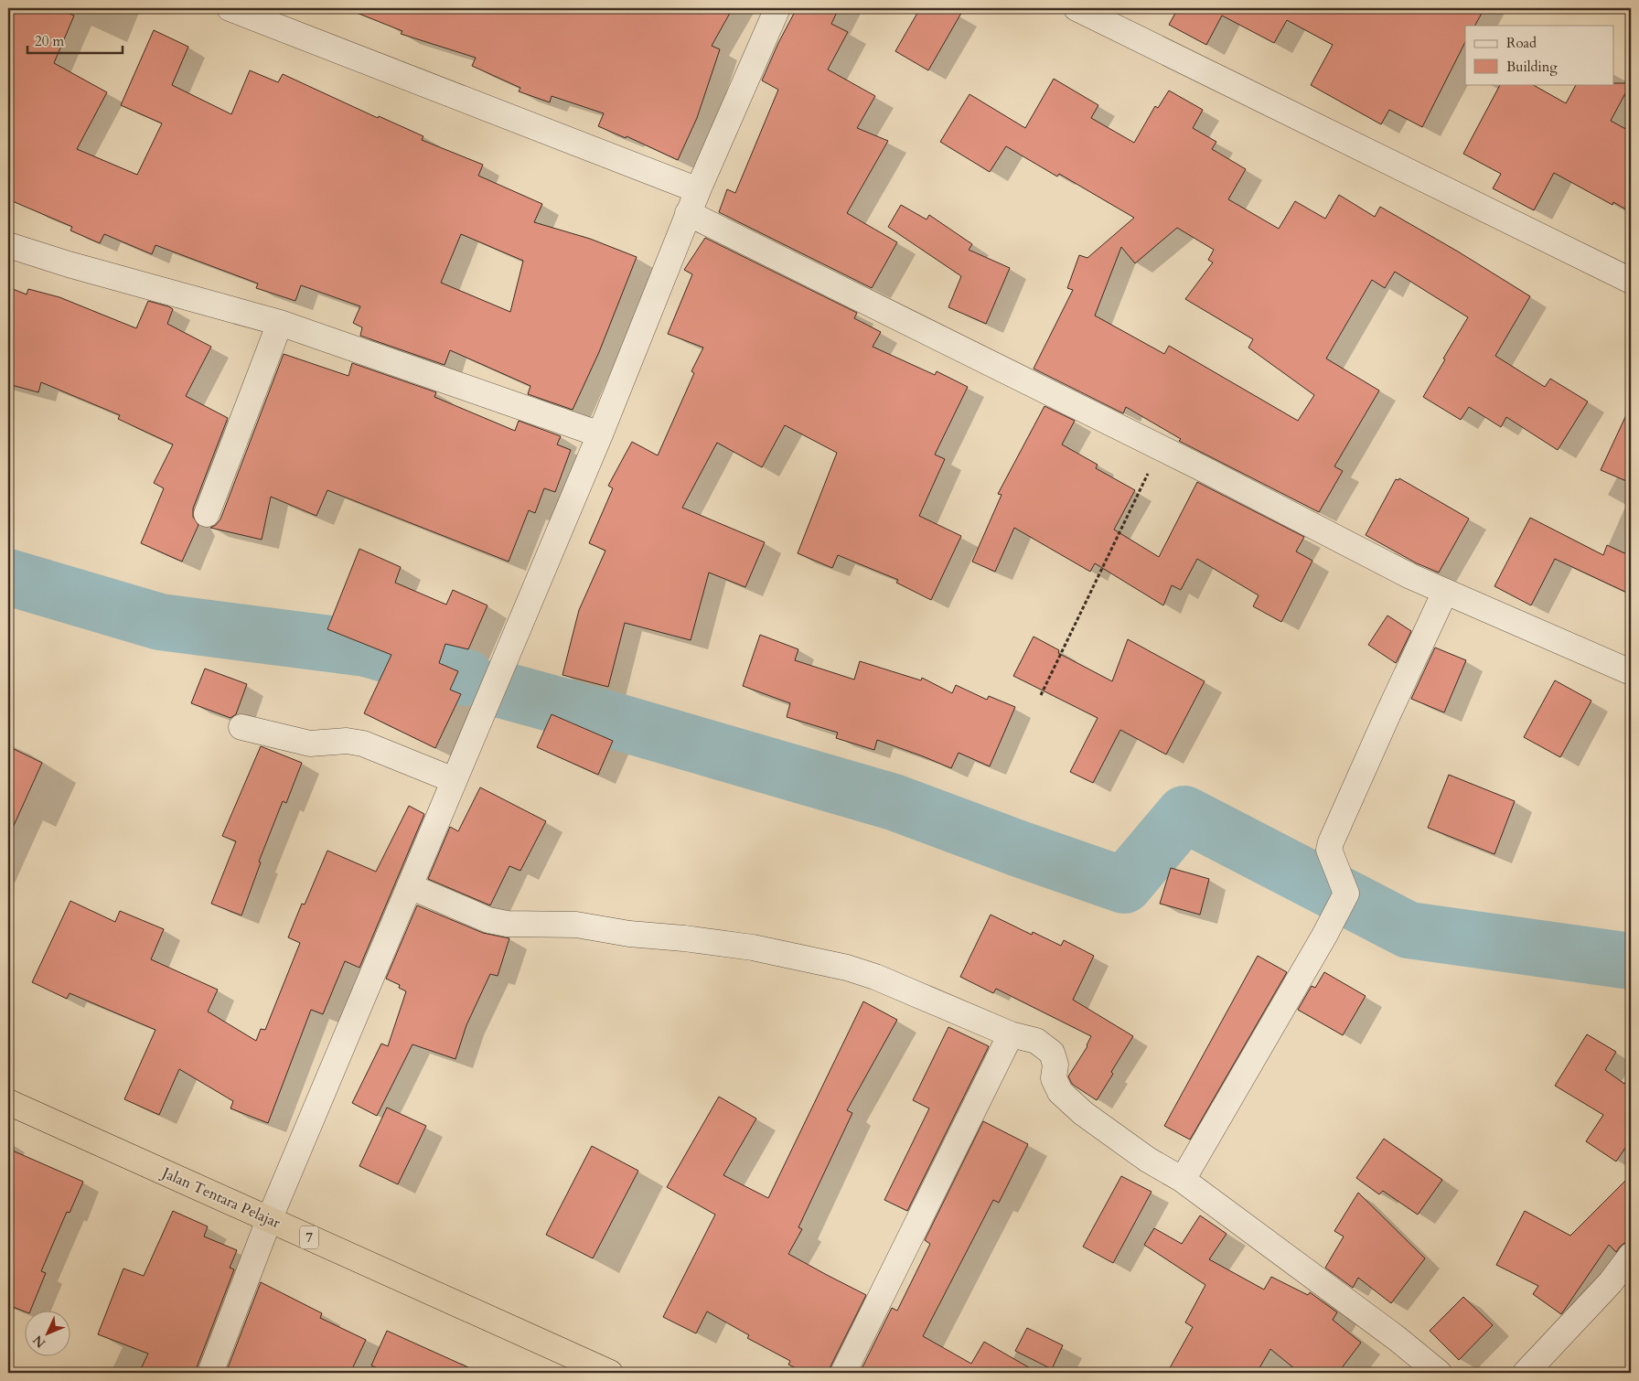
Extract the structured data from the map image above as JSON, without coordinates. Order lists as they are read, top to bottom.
{
  "streets": {
    "highway": ["Jalan Tentara Pelajar", "7"]
  },
  "legend": ["Road", "Building"],
  "scale_bar": "20 m",
  "north": "bottom left"
}
